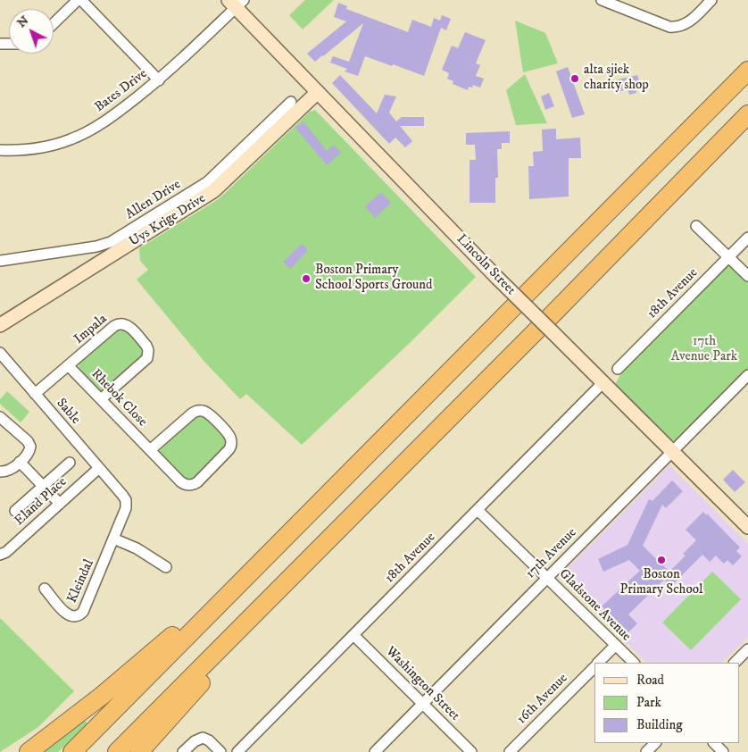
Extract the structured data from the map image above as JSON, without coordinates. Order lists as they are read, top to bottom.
{
  "streets": {
    "street": [
      "Bates Drive",
      "Allen Drive",
      "Uys Krige Drive",
      "Lincoln Street",
      "18th Avenue",
      "Impala",
      "Rhebok Close",
      "Sable",
      "Eland Place",
      "17th Avenue",
      "Kleindal",
      "Gladstone Avenue",
      "Washington Street",
      "16th Avenue"
    ]
  },
  "crossings": [
    ["Bates Drive", "Lincoln Street"],
    ["Uys Krige Drive", "Lincoln Street"],
    ["Lincoln Street", "18th Avenue"],
    ["Lincoln Street", "17th Avenue"],
    ["18th Avenue", "Gladstone Avenue"],
    ["18th Avenue", "Washington Street"],
    ["Impala", "Rhebok Close"],
    ["Impala", "Sable"],
    ["Sable", "Eland Place"],
    ["Sable", "Kleindal"],
    ["17th Avenue", "Gladstone Avenue"],
    ["17th Avenue", "Washington Street"],
    ["Gladstone Avenue", "16th Avenue"]
  ],
  "parks": ["17th Avenue Park"],
  "places": ["alta sjiek charity shop", "Boston Primary School Sports Ground", "Boston Primary School"],
  "legend": ["Road", "Park", "Building"],
  "north": "top left"
}
